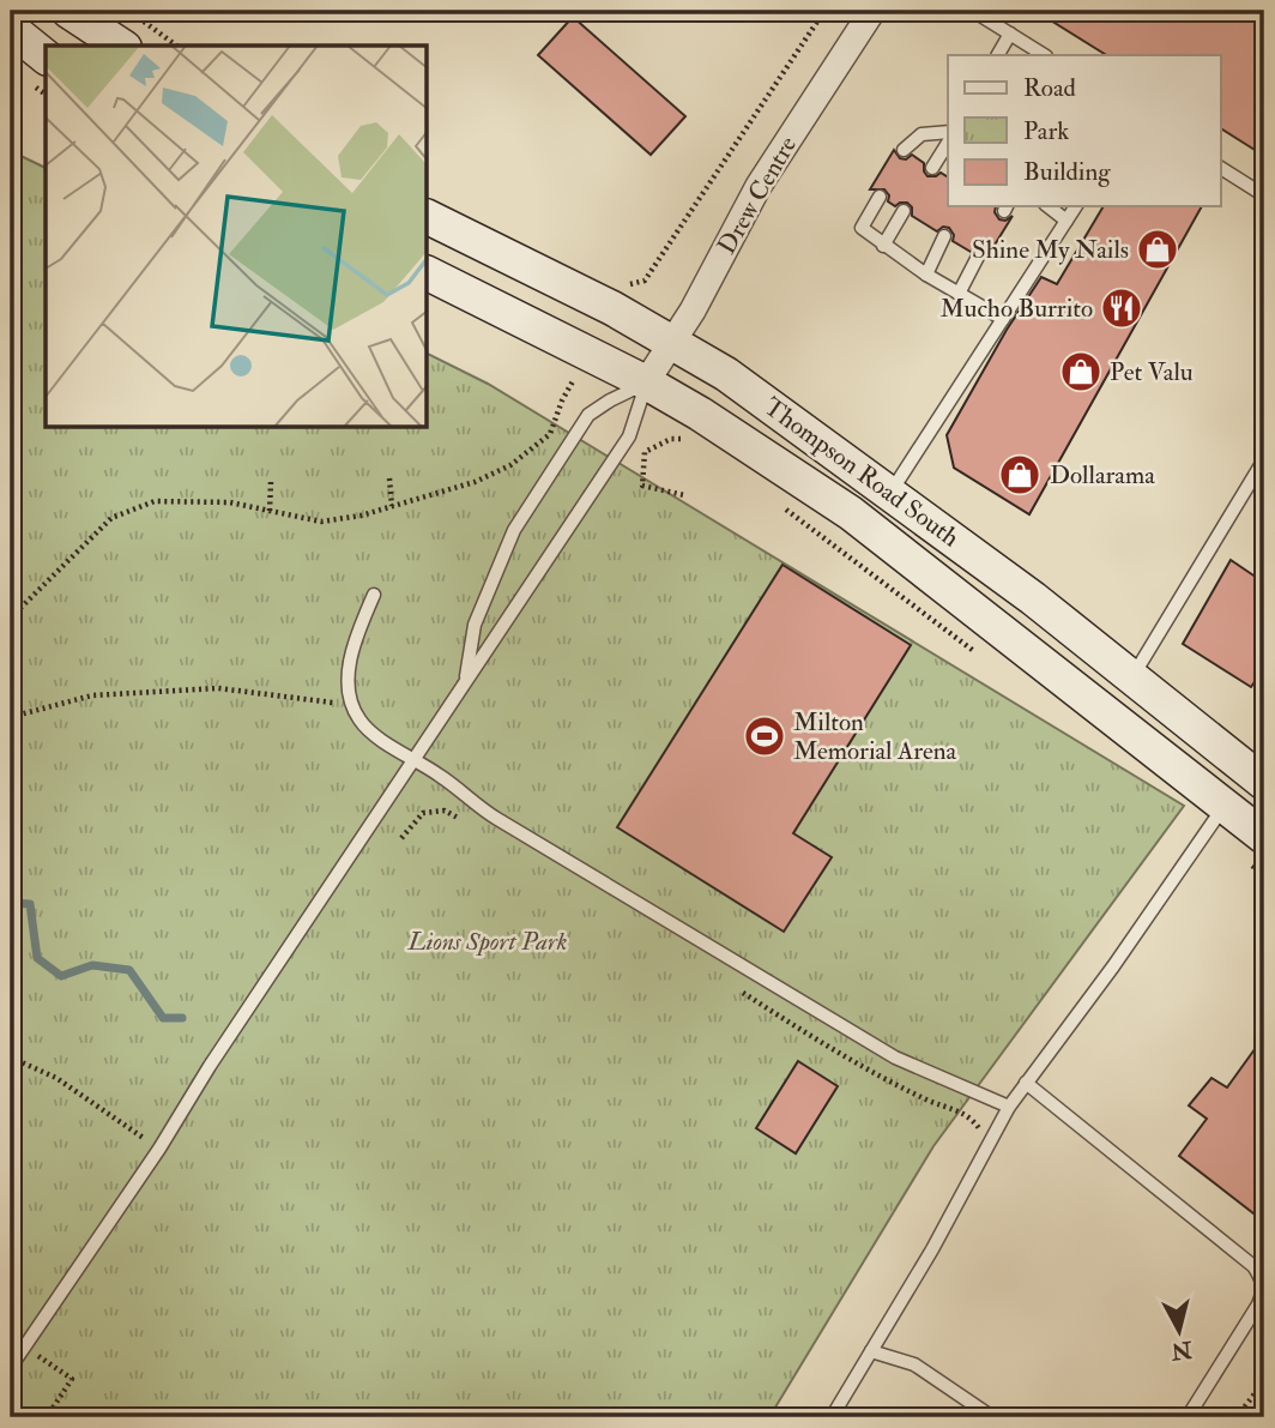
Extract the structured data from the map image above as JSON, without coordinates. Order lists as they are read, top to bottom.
{
  "streets": {
    "main road": ["Thompson Road South"],
    "street": ["Drew Centre"]
  },
  "crossings": [
    ["Drew Centre", "Thompson Road South"]
  ],
  "parks": ["Lions Sport Park"],
  "places": {
    "shop": ["Shine My Nails", "Pet Valu", "Dollarama"],
    "restaurant": ["Mucho Burrito"],
    "sports": ["Milton Memorial Arena"]
  },
  "legend": ["Road", "Park", "Building"],
  "north": "bottom"
}
